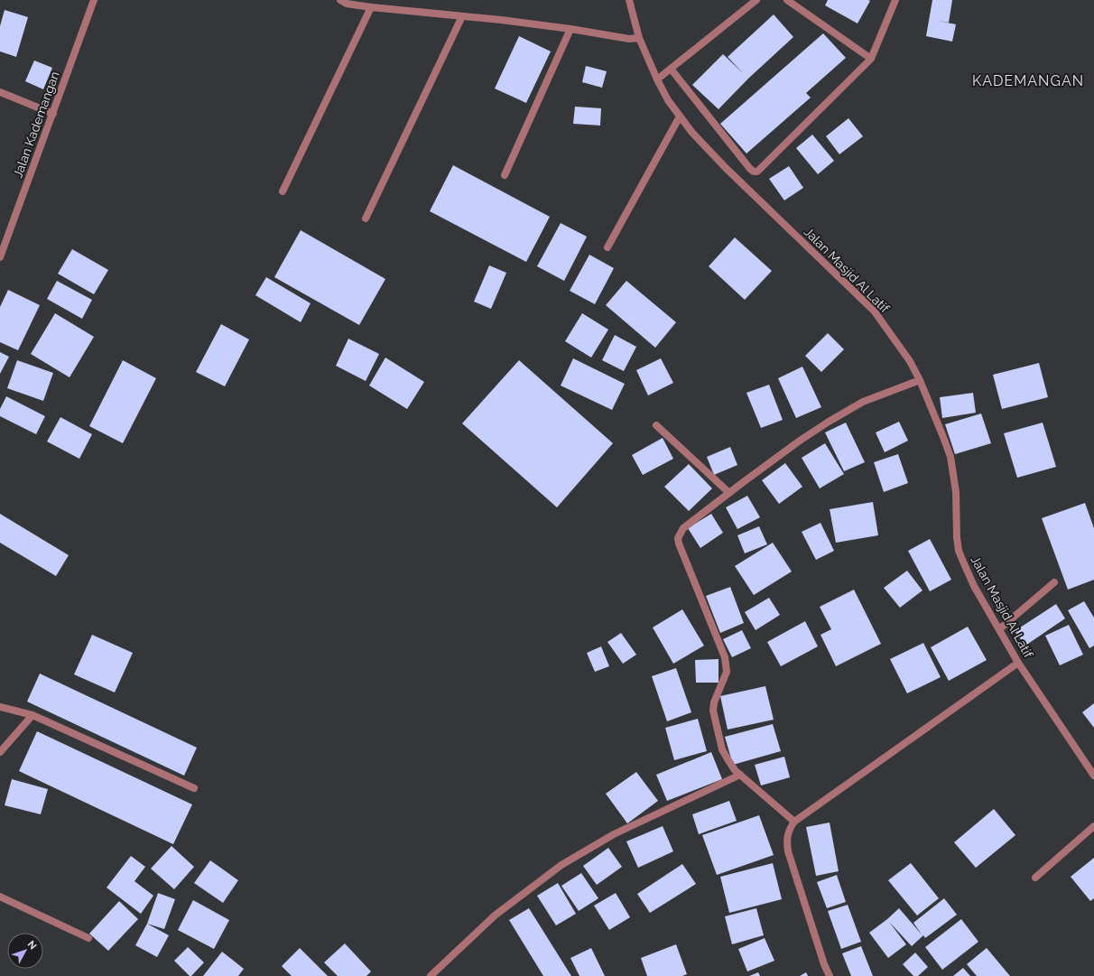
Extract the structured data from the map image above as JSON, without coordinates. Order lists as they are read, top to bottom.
{
  "streets": {
    "street": ["Jalan Kademangan", "Jalan Masjid Al Latif"]
  },
  "districts": ["KADEMANGAN"],
  "north": "top right"
}
